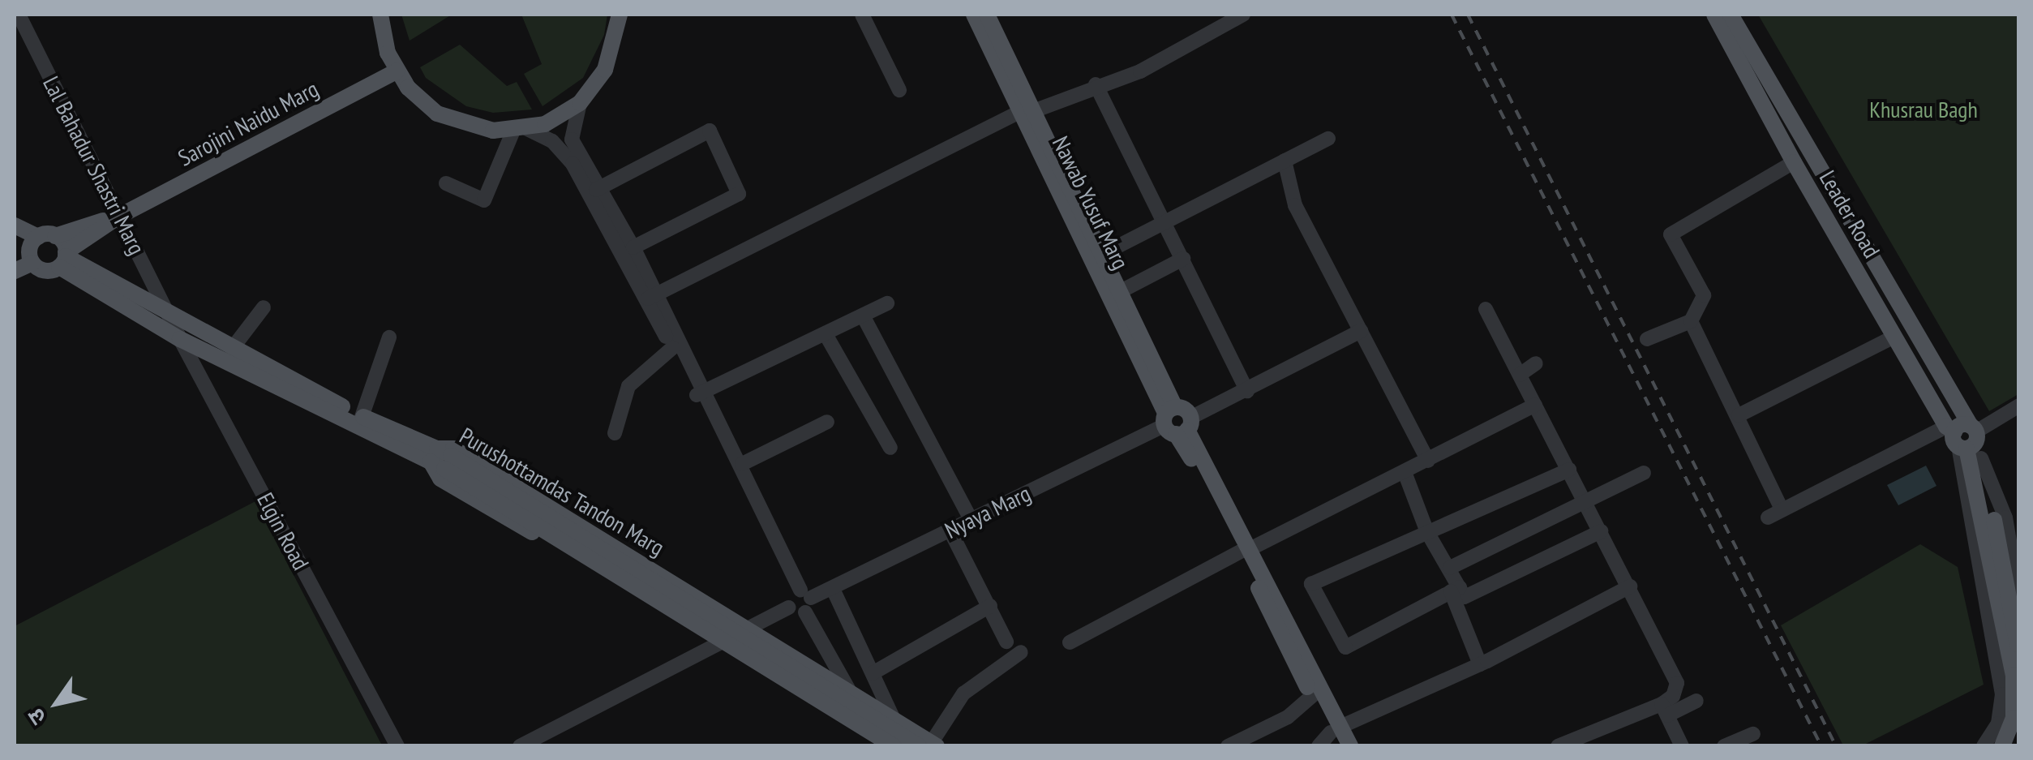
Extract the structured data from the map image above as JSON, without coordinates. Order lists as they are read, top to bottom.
{
  "streets": {
    "main road": [
      "Sarojini Naidu Marg",
      "Nawab Yusuf Marg",
      "Leader Road",
      "Purushottamdas Tandon Marg"
    ],
    "street": ["Lal Bahadur Shastri Marg", "Nyaya Marg", "Elgin Road"]
  },
  "crossings": [
    ["Sarojini Naidu Marg", "Lal Bahadur Shastri Marg"],
    ["Sarojini Naidu Marg", "Purushottamdas Tandon Marg"],
    ["Lal Bahadur Shastri Marg", "Purushottamdas Tandon Marg"],
    ["Lal Bahadur Shastri Marg", "Elgin Road"],
    ["Nawab Yusuf Marg", "Nyaya Marg"],
    ["Purushottamdas Tandon Marg", "Elgin Road"]
  ],
  "parks": ["Khusrau Bagh"],
  "north": "bottom left"
}
